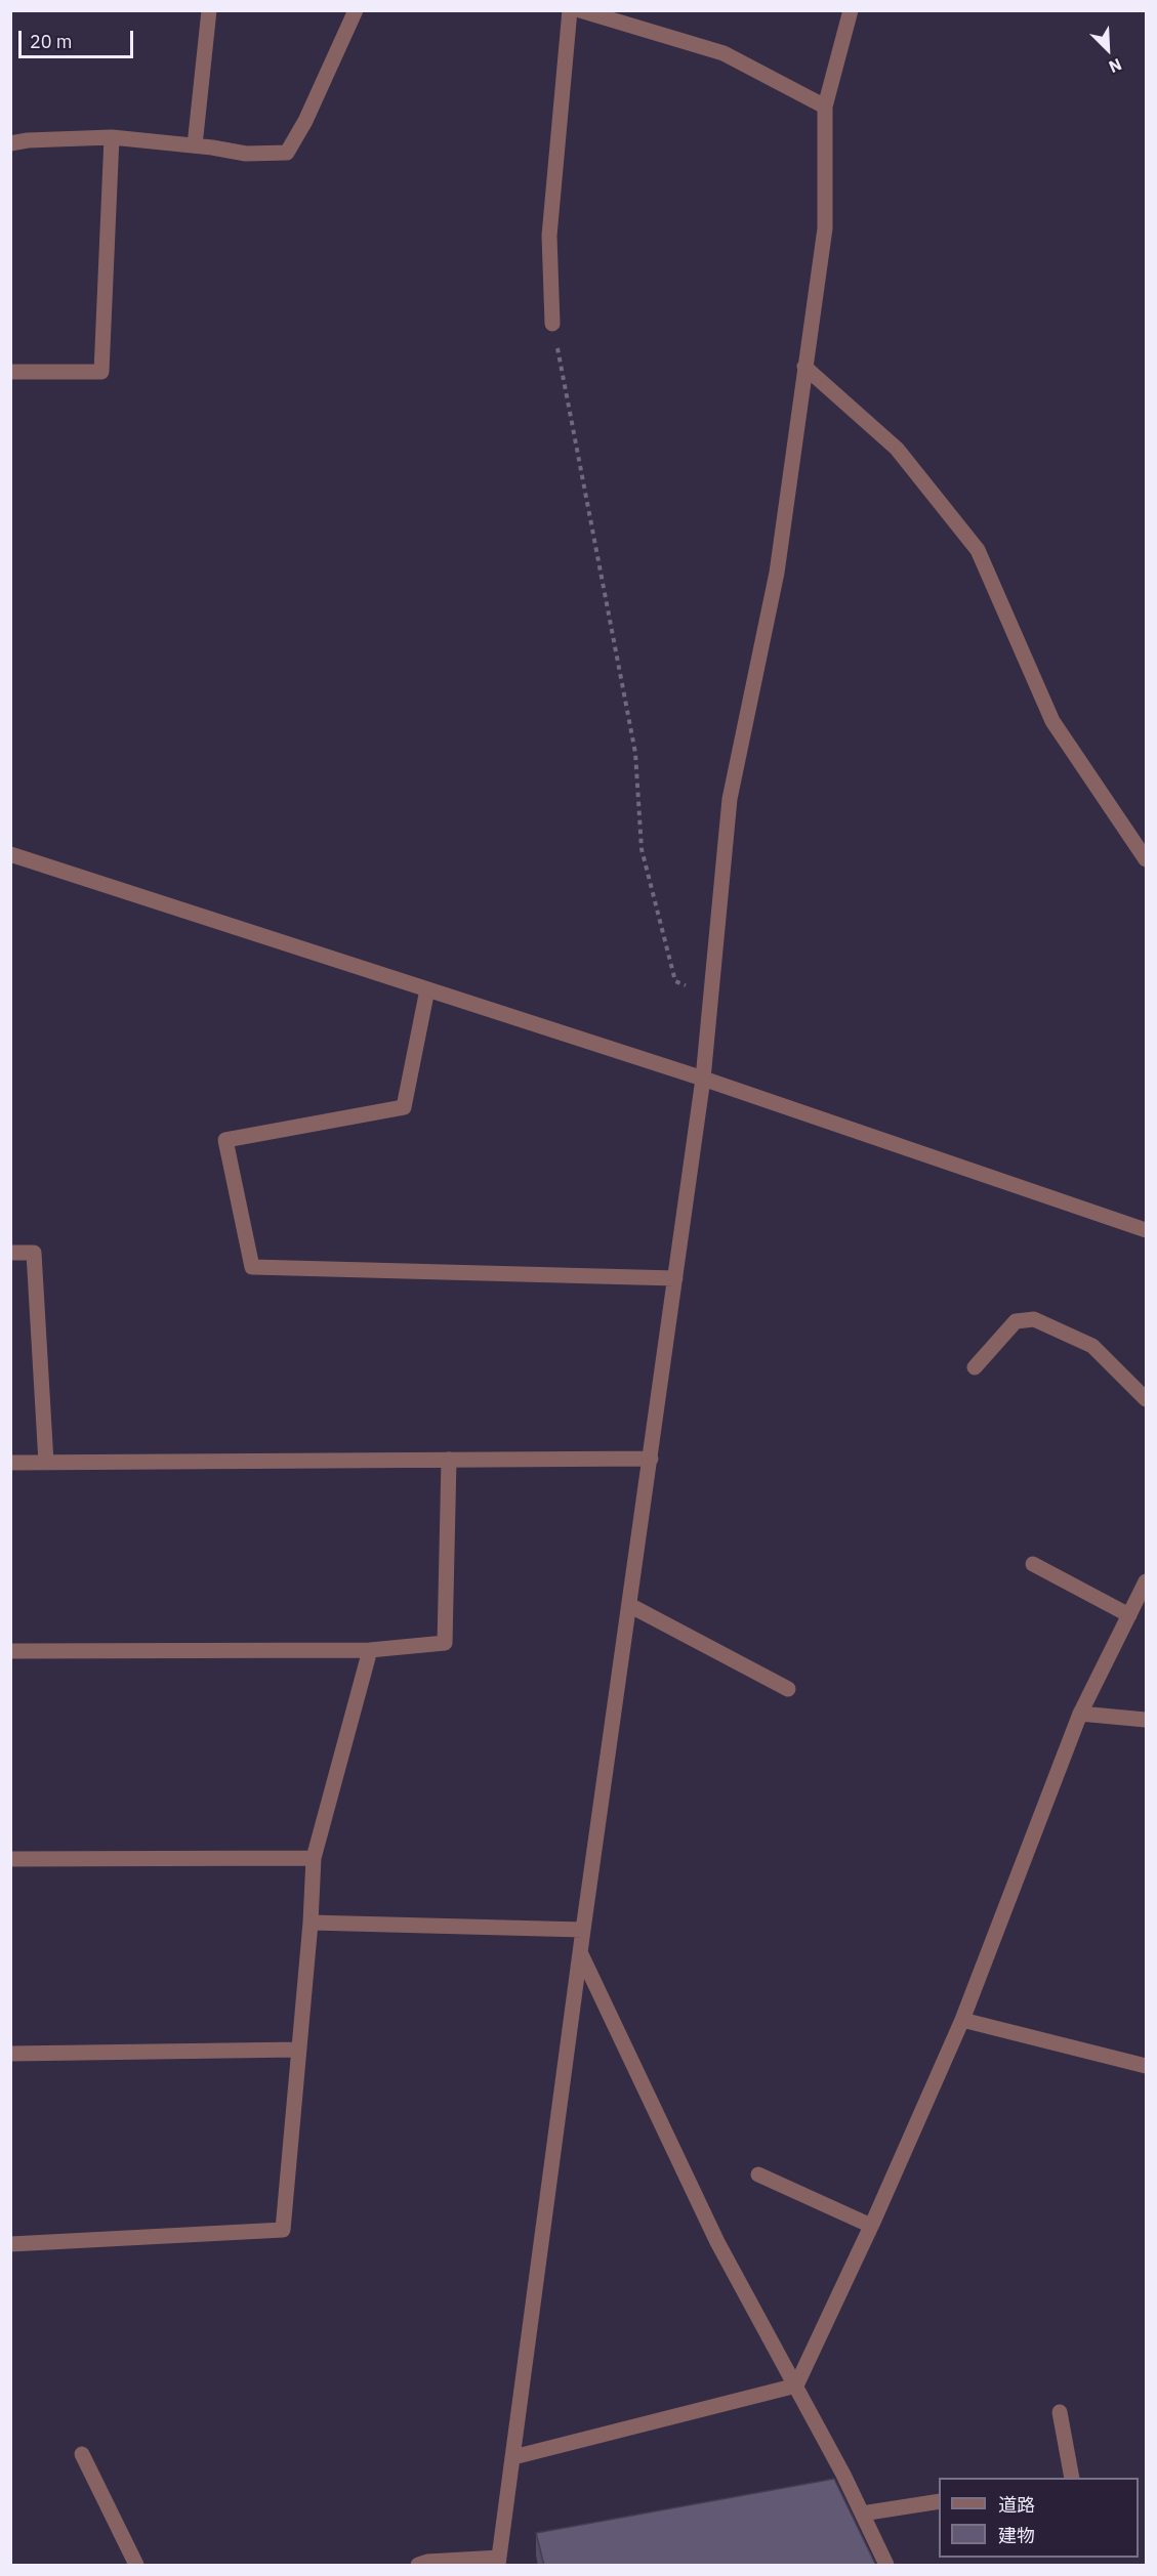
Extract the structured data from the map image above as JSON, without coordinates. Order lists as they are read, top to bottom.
{
  "legend": ["道路", "建物"],
  "scale_bar": "20 m",
  "north": "bottom right"
}
